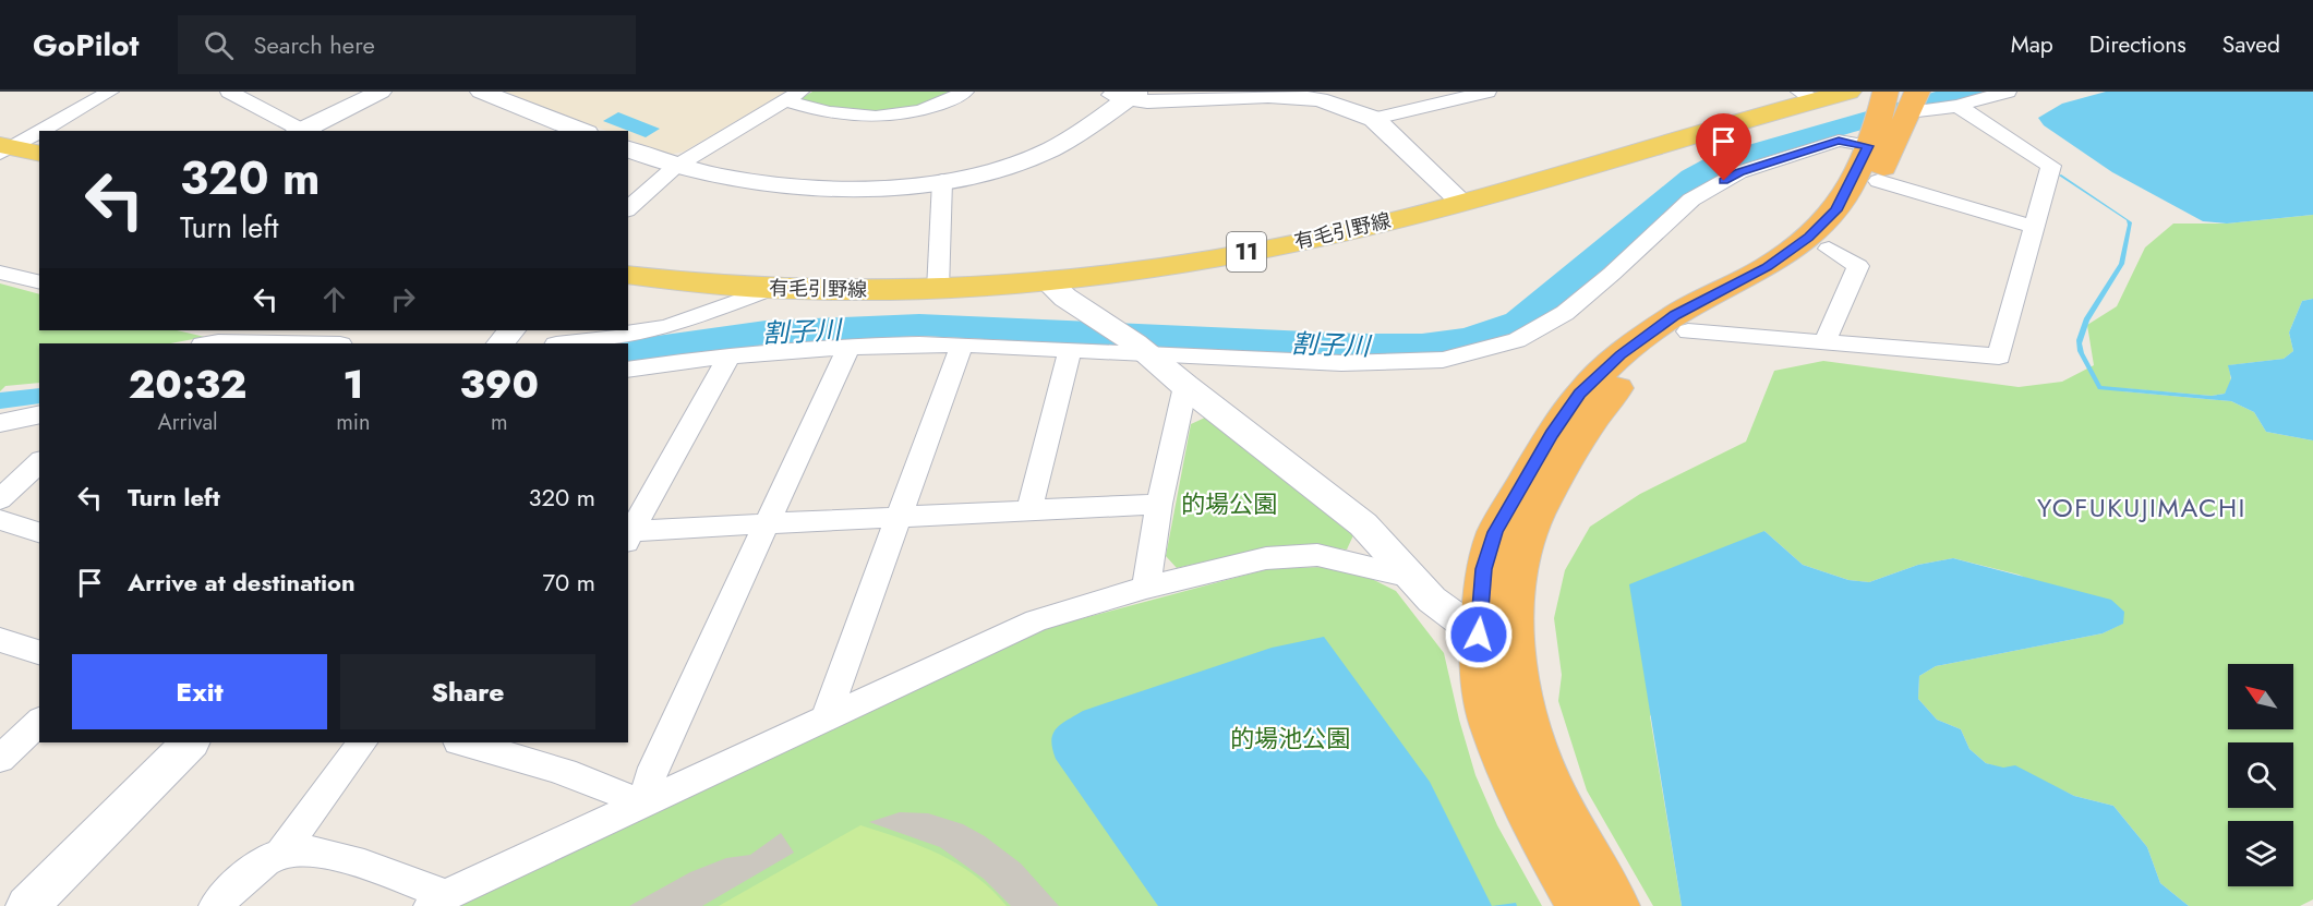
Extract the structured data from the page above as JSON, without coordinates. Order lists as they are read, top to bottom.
{
  "streets": {
    "main road": ["有毛引野線", "11"]
  },
  "districts": ["YOFUKUJIMACHI"],
  "water": ["割子川"],
  "parks": ["的場公園", "的場池公園"],
  "north": "top left",
  "page": {
    "header": "GoPilot",
    "search": "Search here",
    "nav": ["Map", "Directions", "Saved"],
    "turn": ["320 m", "Turn left"],
    "eta": [
      "20:32",
      "Arrival",
      "1",
      "min",
      "390",
      "m"
    ],
    "list": [
      {
        "name": "Turn left",
        "value": "320 m"
      },
      {
        "name": "Arrive at destination",
        "value": "70 m"
      }
    ],
    "buttons": ["Exit", "Share"]
  }
}
